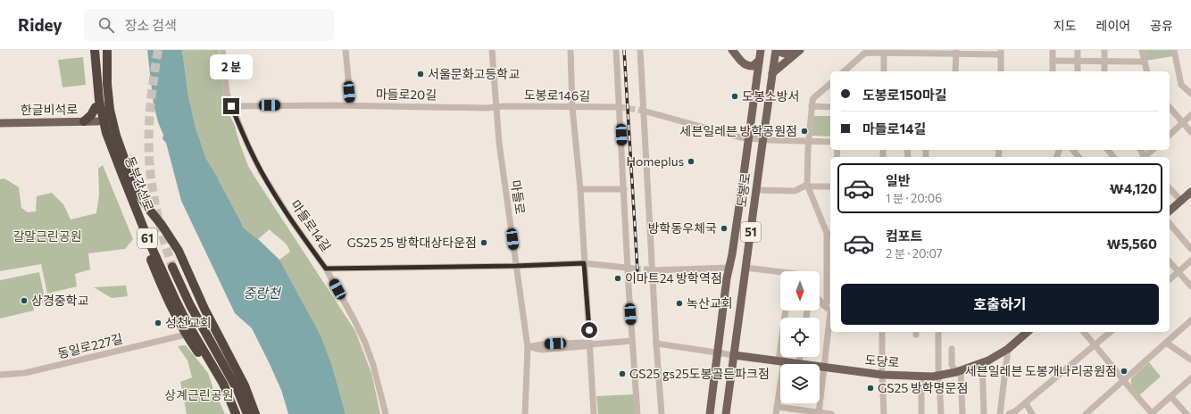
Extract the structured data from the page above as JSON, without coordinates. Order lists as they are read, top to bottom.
{
  "streets": {
    "highway": ["동부간선로", "61"],
    "main road": [
      "한글비석로",
      "도봉로",
      "51",
      "도당로"
    ],
    "street": [
      "마들로20길",
      "도봉로146길",
      "마들로",
      "마들로14길",
      "동일로227길"
    ]
  },
  "crossings": [
    ["마들로20길", "도봉로146길"],
    ["마들로20길", "마들로"],
    ["마들로20길", "마들로14길"],
    ["도봉로146길", "마들로"],
    ["도봉로", "도당로"]
  ],
  "water": ["중랑천"],
  "parks": ["갈말근린공원", "상계근린공원"],
  "places": [
    "서울문화고등학교",
    "도봉소방서",
    "세븐일레븐 방학공원점",
    "Homeplus",
    "방학동우체국",
    "GS25 25 방학대상타운점",
    "이마트24 방학역점",
    "상경중학교",
    "녹산교회",
    "성천교회",
    "세븐일레븐 도봉개나리공원점",
    "GS25 gs25도봉골든파크점",
    "GS25 방학명문점"
  ],
  "north": "bottom",
  "page": {
    "header": "Ridey",
    "search": "장소 검색",
    "nav": ["지도", "레이어", "공유"],
    "bubble": "2 분",
    "banner": ["도봉로150마길", "마들로14길"],
    "list": [
      {
        "name": "일반",
        "note": "1 분 · 20:06",
        "value": "₩4,120"
      },
      {
        "name": "컴포트",
        "note": "2 분 · 20:07",
        "value": "₩5,560"
      }
    ],
    "buttons": "호출하기"
  }
}
